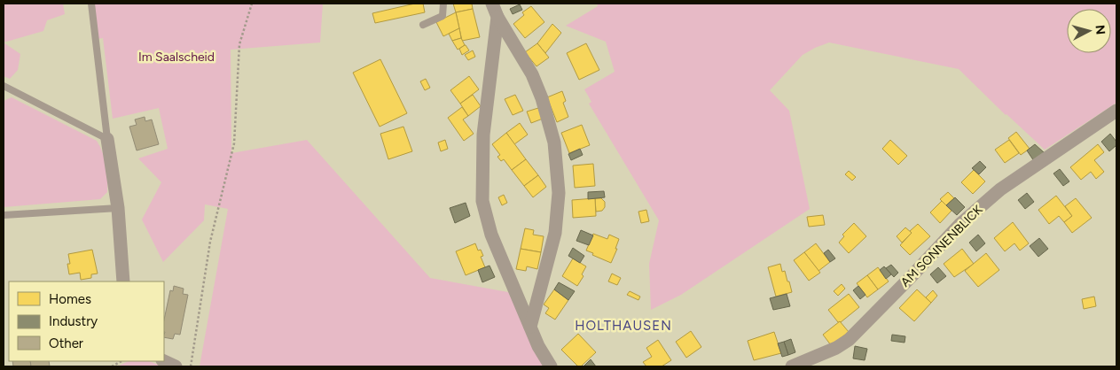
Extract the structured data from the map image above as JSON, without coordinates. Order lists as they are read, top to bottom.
{
  "streets": {
    "street": ["AM SONNENBLICK"]
  },
  "districts": ["HOLTHAUSEN"],
  "parks": ["Im Saalscheid"],
  "legend": ["Homes", "Industry", "Other"],
  "north": "right"
}
